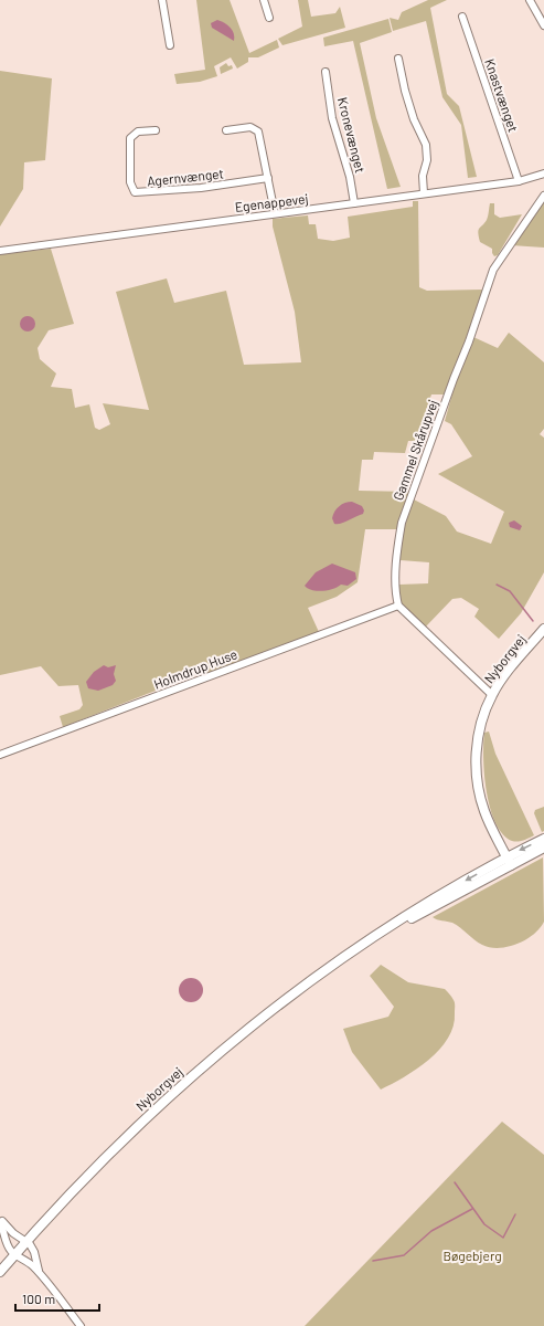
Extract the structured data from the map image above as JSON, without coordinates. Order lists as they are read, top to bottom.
{
  "streets": {
    "main road": ["Nyborgvej"],
    "street": [
      "Knastvænget",
      "Kronevænget",
      "Agernvænget",
      "Egenappevej",
      "Gammel Skårupvej",
      "Holmdrup Huse"
    ]
  },
  "crossings": [
    ["Knastvænget", "Egenappevej"],
    ["Kronevænget", "Egenappevej"],
    ["Gammel Skårupvej", "Holmdrup Huse"]
  ],
  "parks": ["Bøgebjerg"],
  "scale_bar": "100 m"
}
